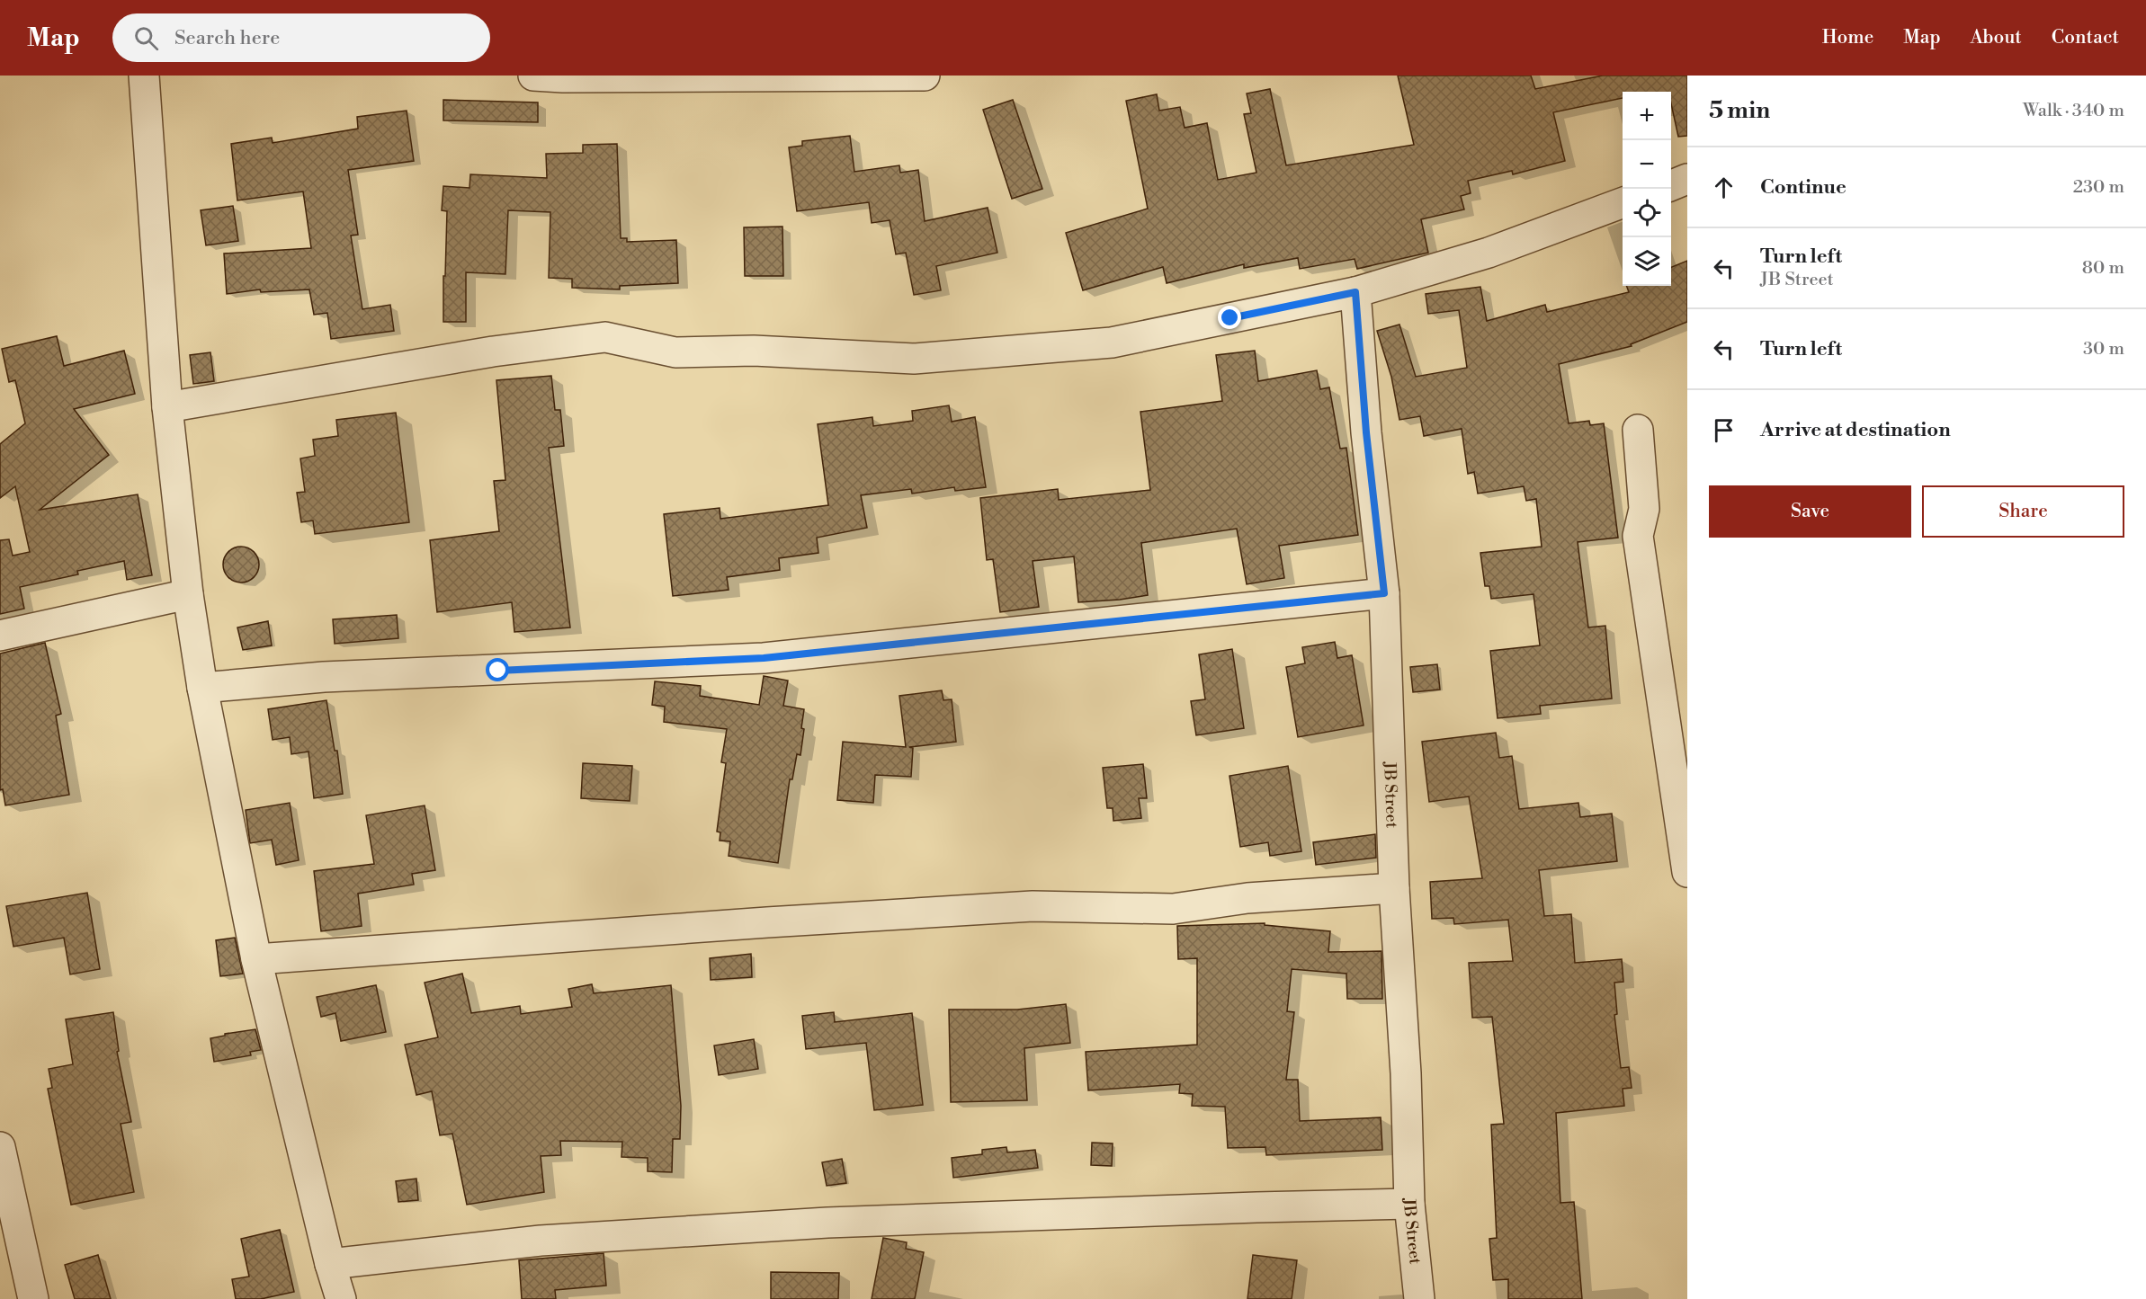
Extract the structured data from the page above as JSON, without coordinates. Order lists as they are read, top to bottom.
{
  "streets": {
    "street": ["JB Street"]
  },
  "page": {
    "header": "Map",
    "search": "Search here",
    "nav": [
      "Home",
      "Map",
      "About",
      "Contact"
    ],
    "heading": ["5 min", "Walk · 340 m"],
    "map_buttons": ["+", "−"],
    "list": [
      ["Continue", "230 m"],
      ["Turn left", "JB Street", "80 m"],
      ["Turn left", "30 m"],
      "Arrive at destination"
    ],
    "buttons": ["Save", "Share"]
  }
}
